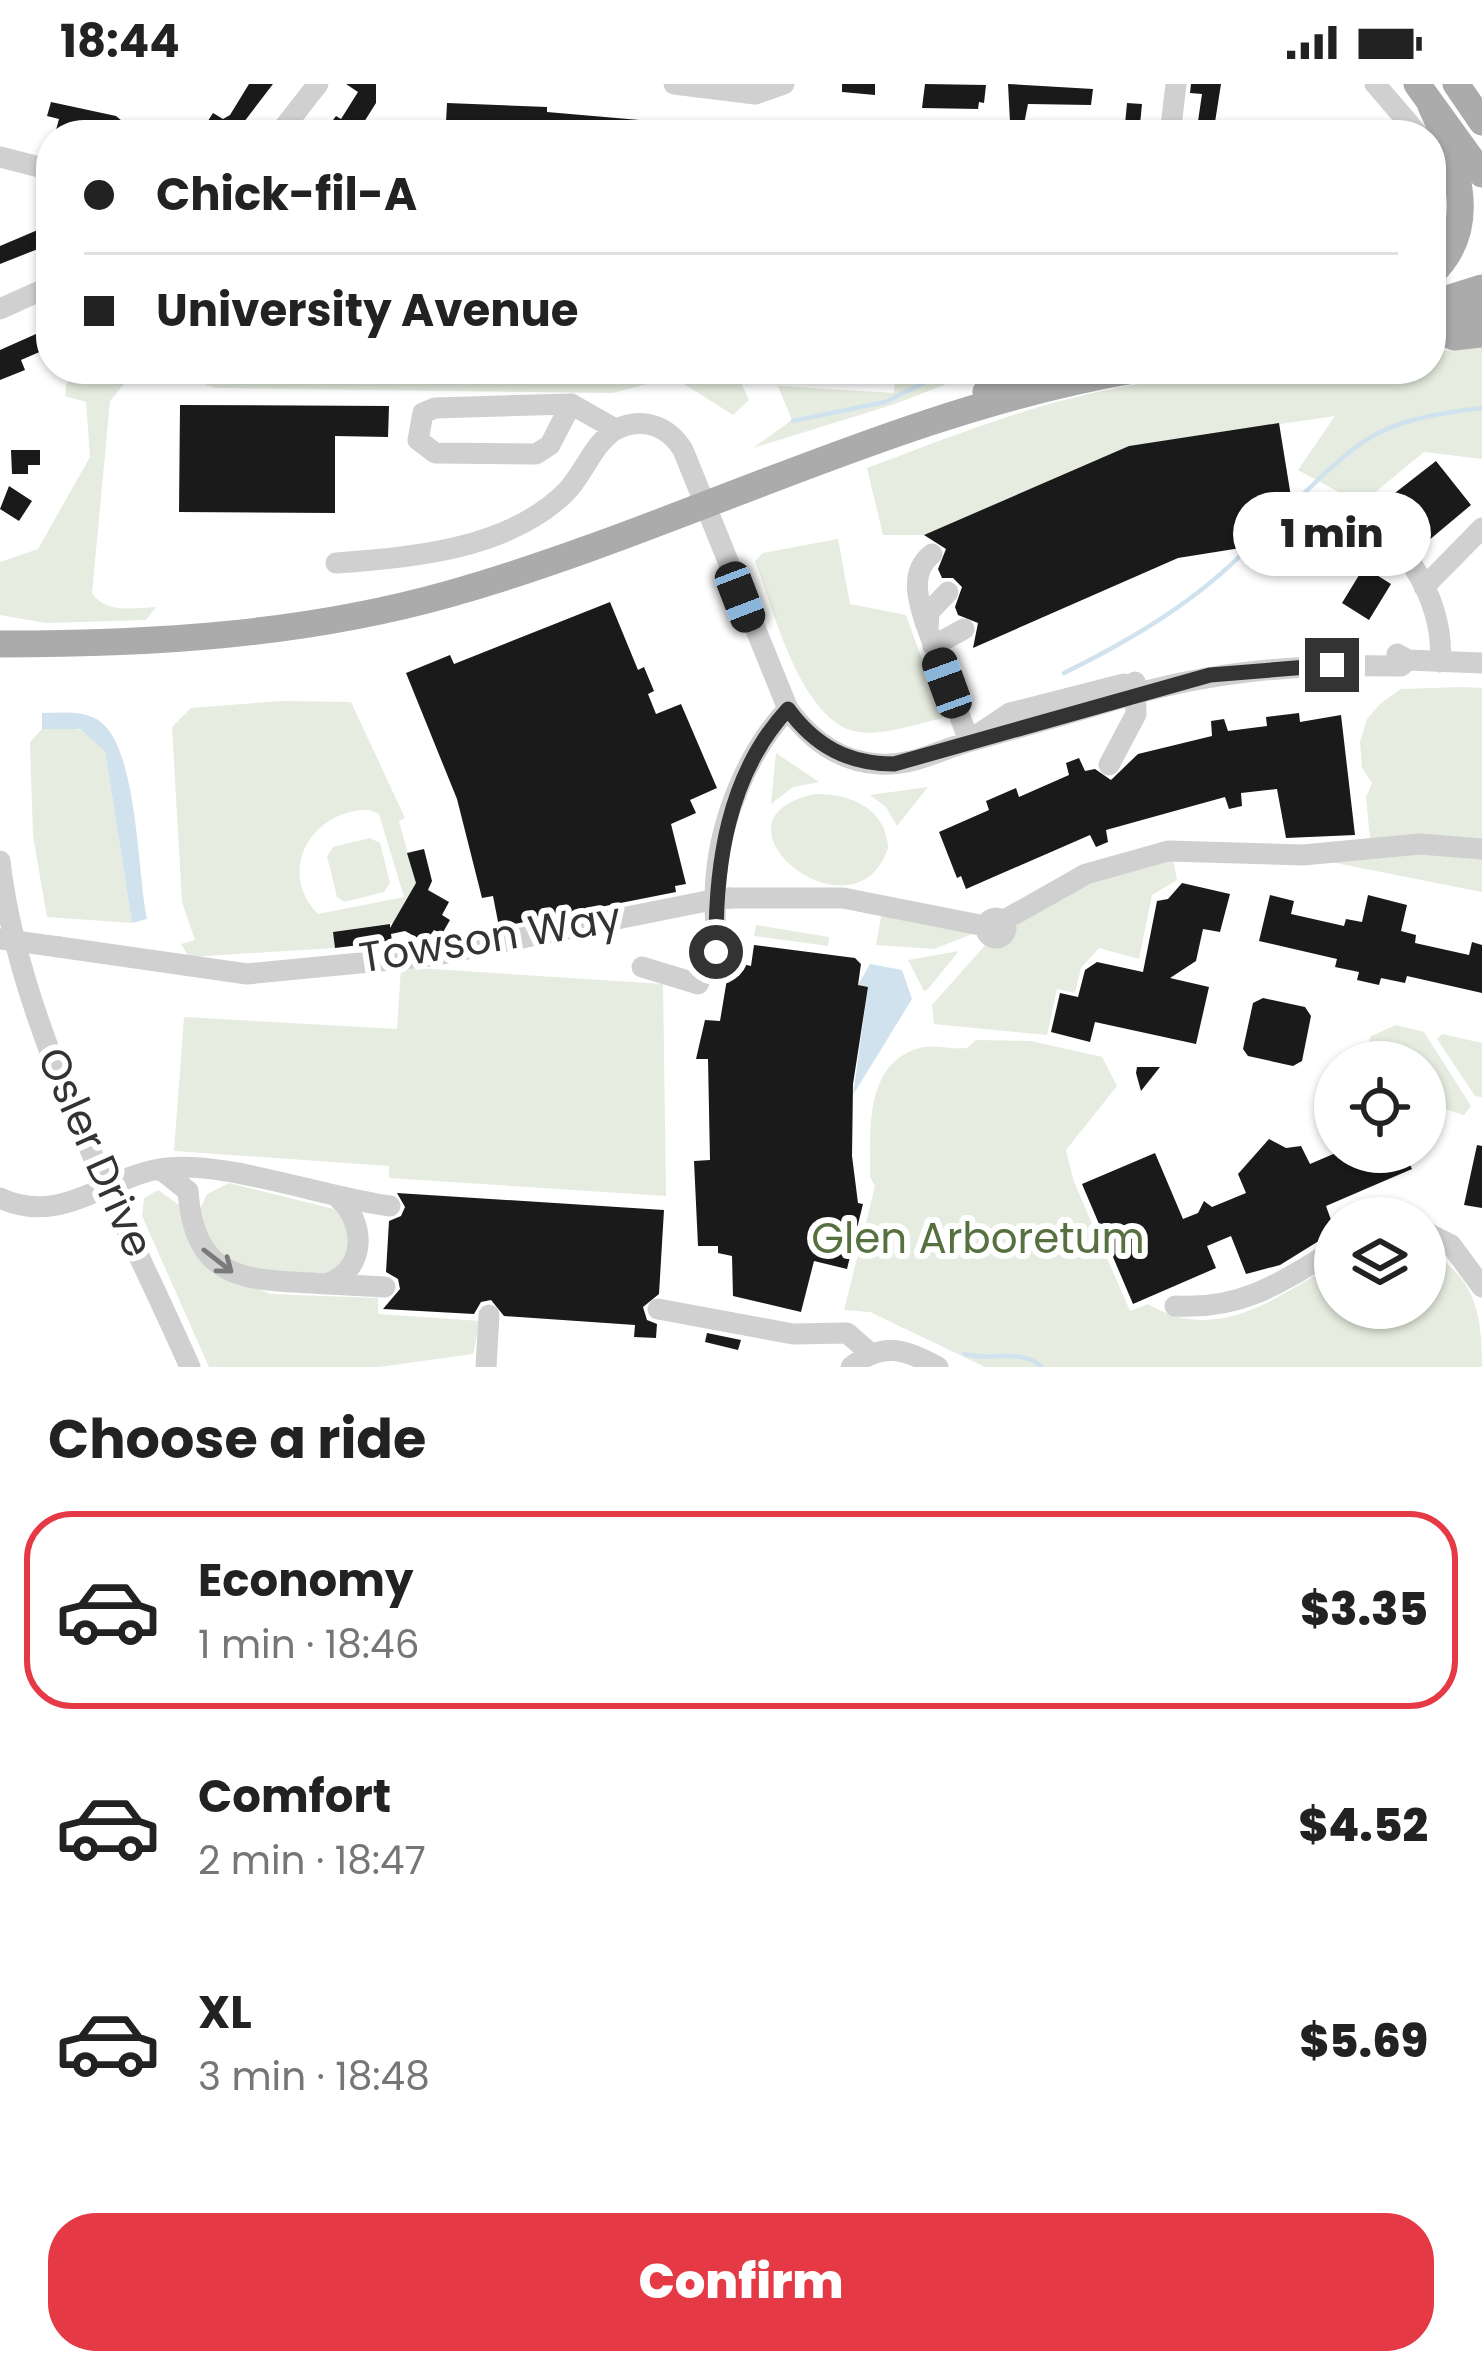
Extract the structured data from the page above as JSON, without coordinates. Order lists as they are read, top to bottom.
{
  "streets": {
    "street": ["Towson Way", "Osler Drive"]
  },
  "parks": ["Glen Arboretum"],
  "page": {
    "status": "18:44",
    "banner": ["Chick-fil-A", "University Avenue"],
    "bubble": "1 min",
    "heading": "Choose a ride",
    "list": [
      {
        "name": "Economy",
        "note": "1 min · 18:46",
        "value": "$3.35"
      },
      {
        "name": "Comfort",
        "note": "2 min · 18:47",
        "value": "$4.52"
      },
      {
        "name": "XL",
        "note": "3 min · 18:48",
        "value": "$5.69"
      }
    ],
    "buttons": "Confirm"
  }
}
